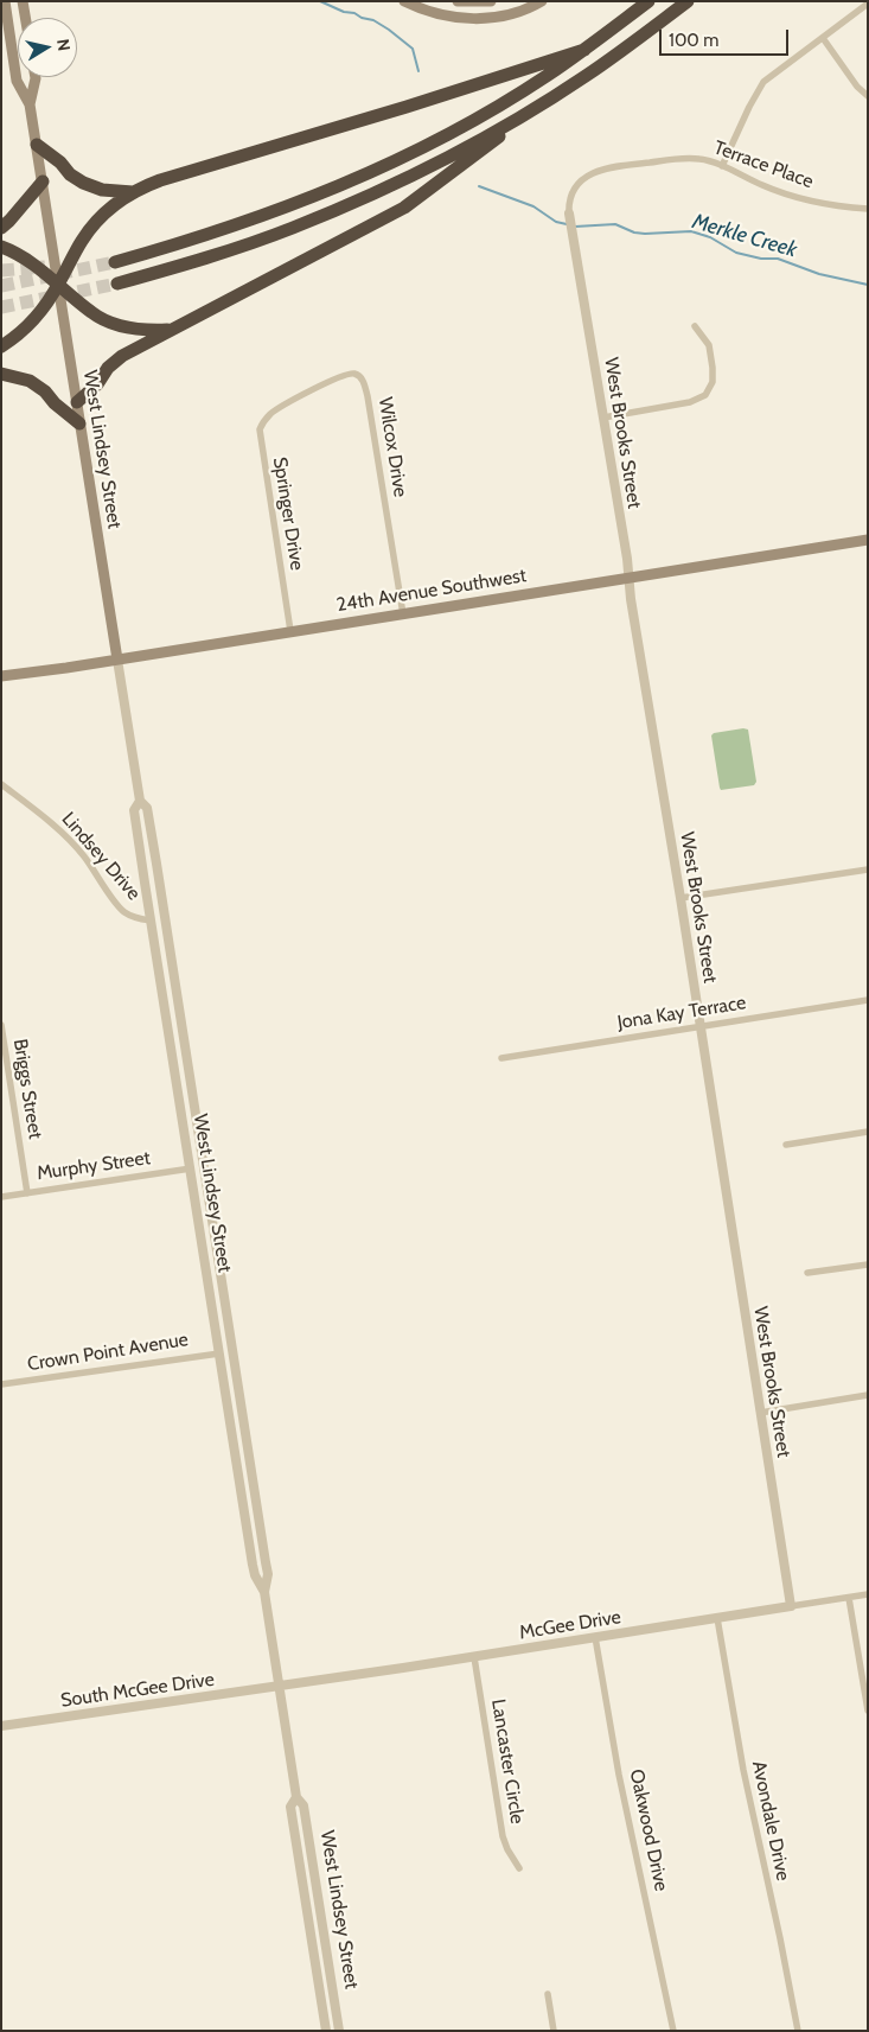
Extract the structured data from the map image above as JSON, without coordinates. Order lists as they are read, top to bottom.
{
  "streets": {
    "main road": ["West Lindsey Street", "24th Avenue Southwest"],
    "street": [
      "Terrace Place",
      "West Brooks Street",
      "Wilcox Drive",
      "Springer Drive",
      "Lindsey Drive",
      "Jona Kay Terrace",
      "Briggs Street",
      "Murphy Street",
      "Crown Point Avenue",
      "McGee Drive",
      "South McGee Drive",
      "Lancaster Circle",
      "Avondale Drive",
      "Oakwood Drive"
    ]
  },
  "crossings": [
    ["Terrace Place", "West Brooks Street"],
    ["West Brooks Street", "24th Avenue Southwest"],
    ["West Brooks Street", "Jona Kay Terrace"],
    ["West Brooks Street", "McGee Drive"],
    ["Wilcox Drive", "Springer Drive"],
    ["Wilcox Drive", "24th Avenue Southwest"],
    ["West Lindsey Street", "24th Avenue Southwest"],
    ["West Lindsey Street", "Lindsey Drive"],
    ["West Lindsey Street", "Murphy Street"],
    ["West Lindsey Street", "Crown Point Avenue"],
    ["West Lindsey Street", "McGee Drive"],
    ["West Lindsey Street", "South McGee Drive"],
    ["Springer Drive", "24th Avenue Southwest"],
    ["Briggs Street", "Murphy Street"],
    ["McGee Drive", "South McGee Drive"],
    ["McGee Drive", "Lancaster Circle"],
    ["McGee Drive", "Avondale Drive"],
    ["McGee Drive", "Oakwood Drive"]
  ],
  "water": ["Merkle Creek"],
  "scale_bar": "100 m",
  "north": "right"
}
